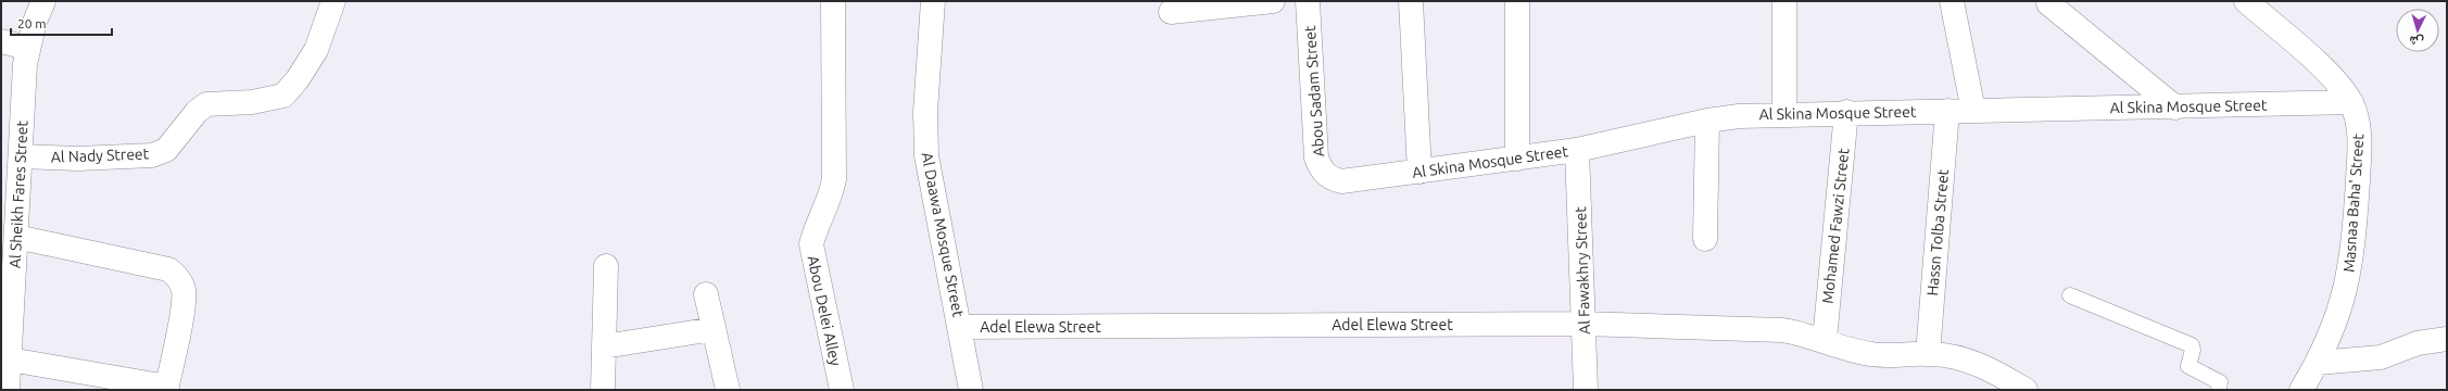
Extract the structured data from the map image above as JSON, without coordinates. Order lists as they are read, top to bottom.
{
  "streets": {
    "street": [
      "Abou Sadam Street",
      "Al Skina Mosque Street",
      "Al Nady Street",
      "Al Sheikh Fares Street",
      "Masnaa Baha' Street",
      "Mohamed Fawzi Street",
      "Hassn Tolba Street",
      "Al Daawa Mosque Street",
      "Al Fawakhry Street",
      "Abou Delei Alley",
      "Adel Elewa Street"
    ]
  },
  "crossings": [
    ["Abou Sadam Street", "Al Skina Mosque Street"],
    ["Al Skina Mosque Street", "Masnaa Baha' Street"],
    ["Al Skina Mosque Street", "Mohamed Fawzi Street"],
    ["Al Skina Mosque Street", "Hassn Tolba Street"],
    ["Al Skina Mosque Street", "Al Fawakhry Street"],
    ["Al Nady Street", "Al Sheikh Fares Street"],
    ["Mohamed Fawzi Street", "Adel Elewa Street"],
    ["Hassn Tolba Street", "Adel Elewa Street"],
    ["Al Daawa Mosque Street", "Adel Elewa Street"],
    ["Al Fawakhry Street", "Adel Elewa Street"]
  ],
  "scale_bar": "20 m",
  "north": "bottom"
}
